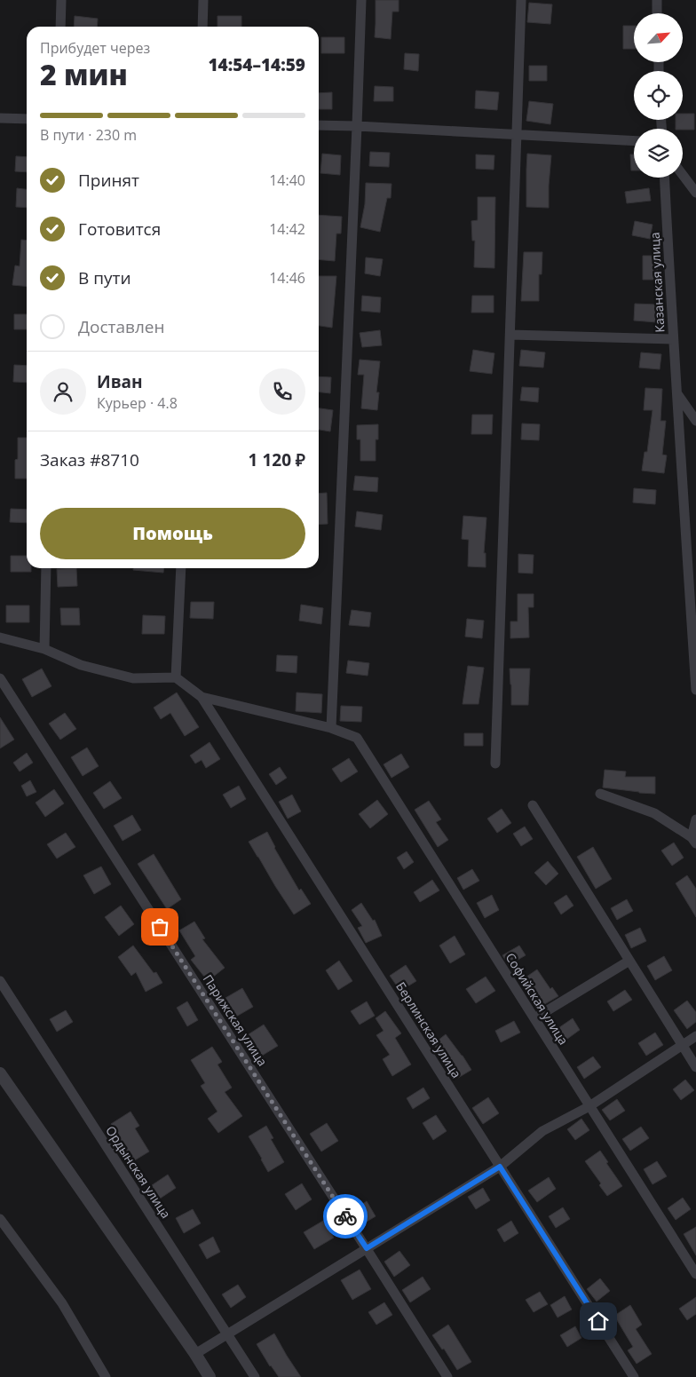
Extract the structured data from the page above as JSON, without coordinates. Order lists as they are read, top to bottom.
{
  "streets": {
    "street": [
      "Казанская улица",
      "Софийская улица",
      "Парижская улица",
      "Берлинская улица",
      "Ордынская улица"
    ]
  },
  "north": "top right",
  "page": {
    "heading": ["2 мин", "Прибудет через", "14:54–14:59"],
    "panel": [
      "Иван",
      "Курьер · 4.8",
      "Заказ #8710",
      "1 120 ₽"
    ],
    "bar": "В пути · 230 m",
    "list": [
      ["Принят", "14:40"],
      ["Готовится", "14:42"],
      ["В пути", "14:46"],
      "Доставлен"
    ],
    "buttons": "Помощь"
  }
}
